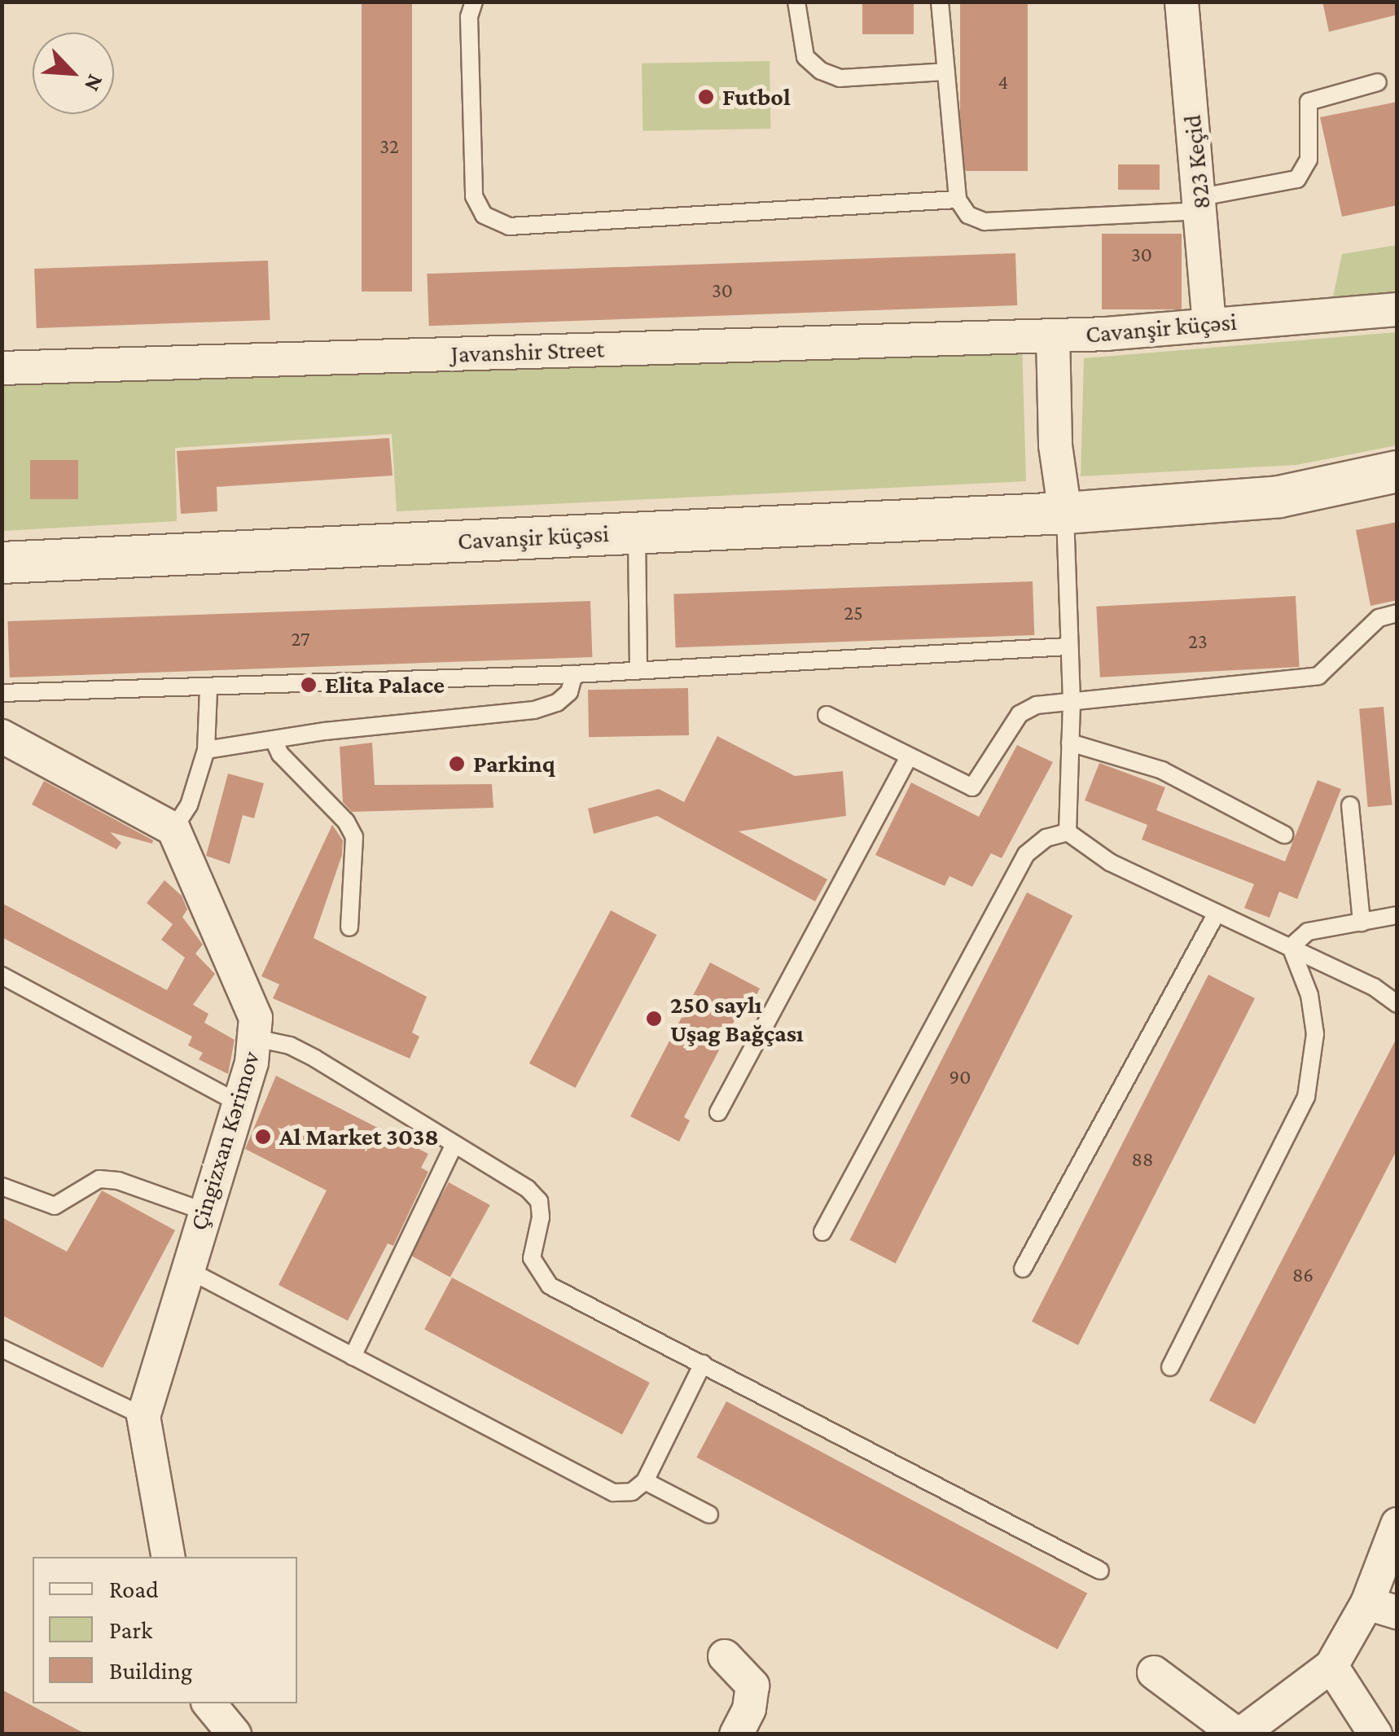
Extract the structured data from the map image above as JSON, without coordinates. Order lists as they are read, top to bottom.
{
  "streets": {
    "street": [
      "823 Keçid",
      "Cavanşir küçəsi",
      "Javanshir Street",
      "Çingizxan Kərimov"
    ]
  },
  "crossings": [
    ["823 Keçid", "Cavanşir küçəsi"],
    ["Cavanşir küçəsi", "Javanshir Street"]
  ],
  "places": [
    "Futbol",
    "Elita Palace",
    "Parkinq",
    "250 saylı Uşag Bağçası",
    "Al Market 3038"
  ],
  "house_numbers": [
    "4",
    "32",
    "30",
    "30",
    "25",
    "27",
    "23",
    "90",
    "88",
    "86"
  ],
  "legend": ["Road", "Park", "Building"],
  "north": "bottom right"
}
